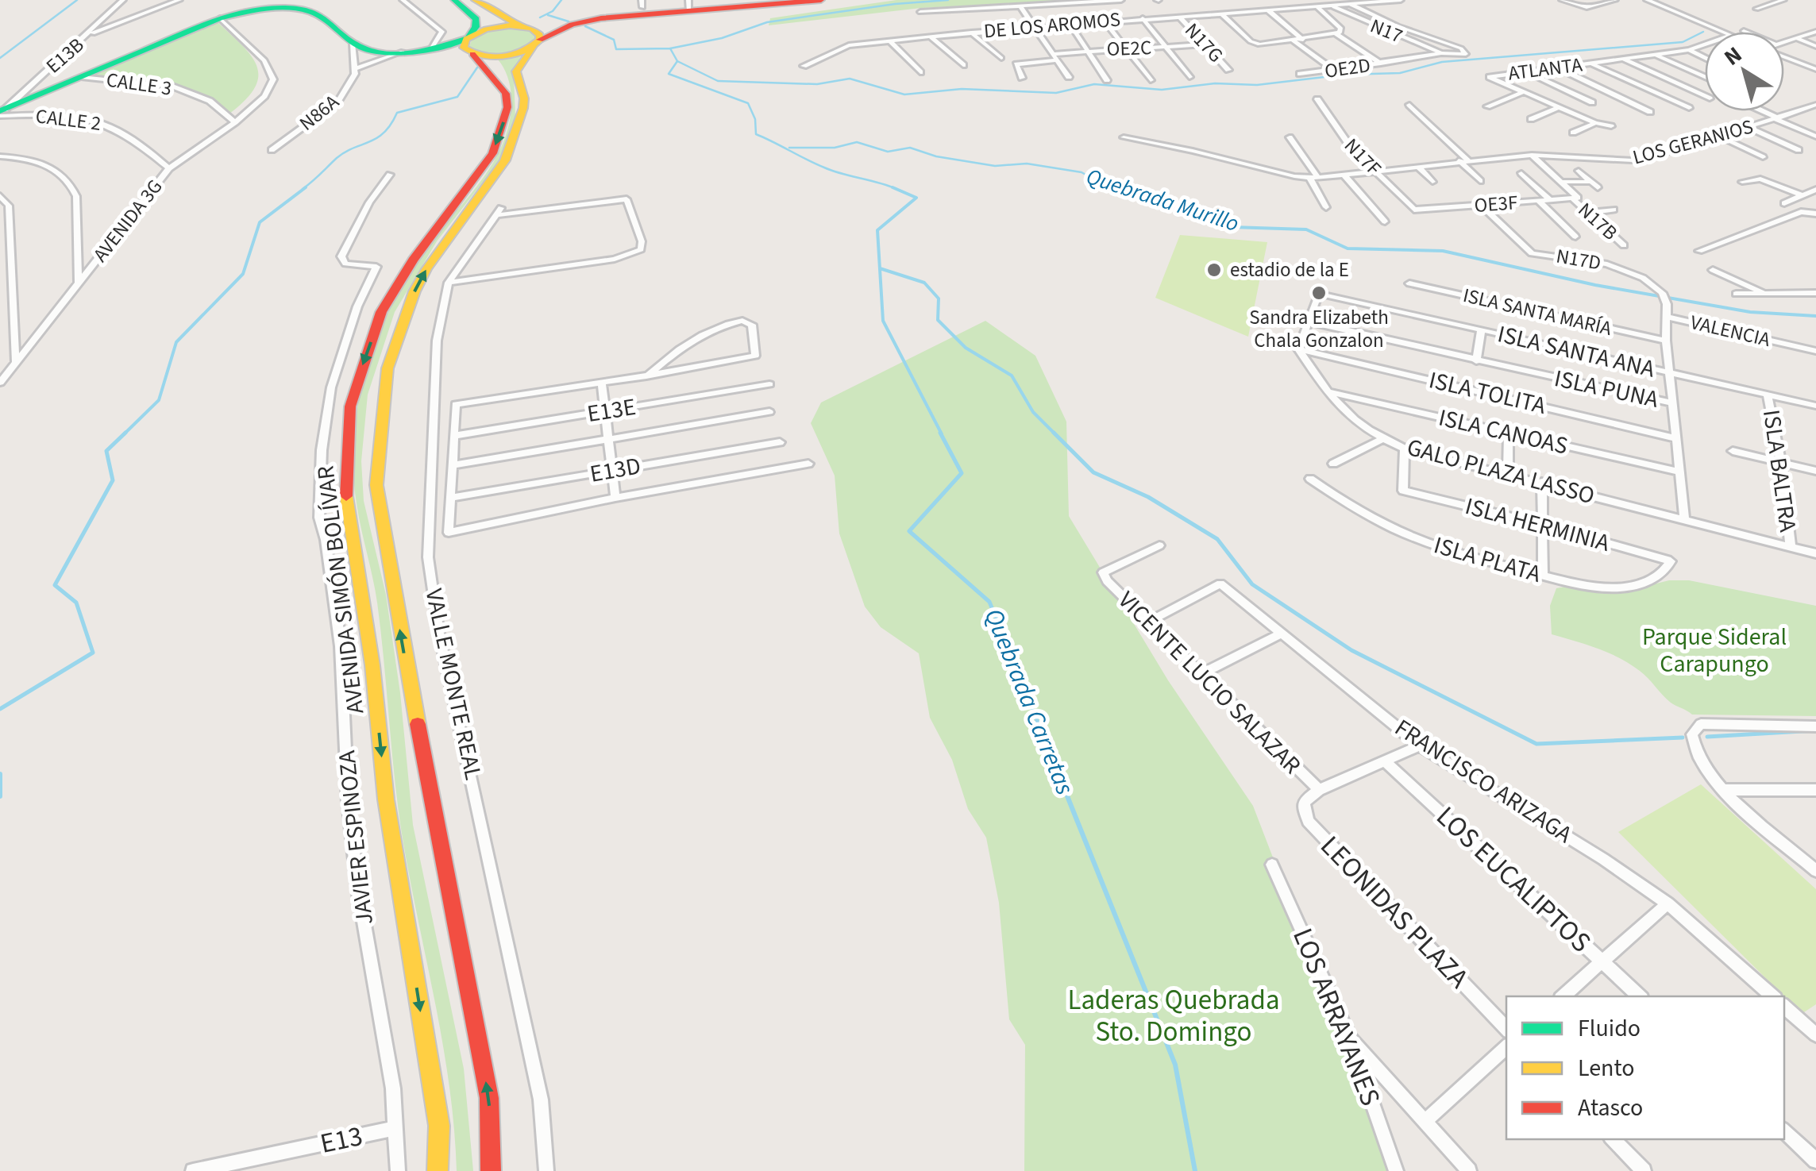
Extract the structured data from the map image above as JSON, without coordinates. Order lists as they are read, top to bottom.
{
  "streets": {
    "main road": ["AVENIDA SIMÓN BOLÍVAR"],
    "street": [
      "DE LOS AROMOS",
      "N17",
      "N17G",
      "OE2C",
      "E13B",
      "OE2D",
      "ATLANTA",
      "CALLE 3",
      "N86A",
      "CALLE 2",
      "LOS GERANIOS",
      "N17F",
      "OE3F",
      "AVENIDA 3G",
      "N17B",
      "N17D",
      "ISLA SANTA MARÍA",
      "VALENCIA",
      "ISLA SANTA ANA",
      "ISLA PUNA",
      "ISLA TOLITA",
      "E13E",
      "ISLA CANOAS",
      "E13D",
      "ISLA BALTRA",
      "GALO PLAZA LASSO",
      "ISLA HERMINIA",
      "ISLA PLATA",
      "VICENTE LUCIO SALAZAR",
      "VALLE MONTE REAL",
      "FRANCISCO ARIZAGA",
      "JAVIER ESPINOZA",
      "LOS EUCALIPTOS",
      "LEONIDAS PLAZA",
      "LOS ARRAYANES",
      "E13"
    ]
  },
  "crossings": [
    ["DE LOS AROMOS", "N17"],
    ["DE LOS AROMOS", "N17G"],
    ["N17", "OE2D"],
    ["N17G", "OE2C"],
    ["E13B", "CALLE 2"],
    ["CALLE 3", "AVENIDA 3G"],
    ["CALLE 2", "AVENIDA 3G"],
    ["LOS GERANIOS", "N17F"],
    ["LOS GERANIOS", "N17B"],
    ["N17F", "OE3F"],
    ["OE3F", "N17B"],
    ["OE3F", "N17D"],
    ["N17D", "VALENCIA"],
    ["ISLA SANTA MARÍA", "VALENCIA"],
    ["VALENCIA", "ISLA SANTA ANA"],
    ["VALENCIA", "ISLA PUNA"],
    ["VALENCIA", "ISLA TOLITA"],
    ["VALENCIA", "ISLA CANOAS"],
    ["VALENCIA", "GALO PLAZA LASSO"],
    ["ISLA SANTA ANA", "ISLA PUNA"],
    ["ISLA SANTA ANA", "ISLA BALTRA"],
    ["ISLA TOLITA", "GALO PLAZA LASSO"],
    ["ISLA CANOAS", "GALO PLAZA LASSO"],
    ["ISLA BALTRA", "GALO PLAZA LASSO"],
    ["GALO PLAZA LASSO", "ISLA HERMINIA"],
    ["ISLA HERMINIA", "ISLA PLATA"],
    ["VICENTE LUCIO SALAZAR", "FRANCISCO ARIZAGA"],
    ["VICENTE LUCIO SALAZAR", "LEONIDAS PLAZA"],
    ["JAVIER ESPINOZA", "E13"]
  ],
  "water": ["Quebrada Murillo", "Quebrada Carretas"],
  "parks": ["Parque Sideral Carapungo", "Laderas Quebrada Sto. Domingo"],
  "places": ["estadio de la E", "Sandra Elizabeth Chala Gonzalon"],
  "legend": ["Fluido", "Lento", "Atasco"],
  "north": "top left"
}
